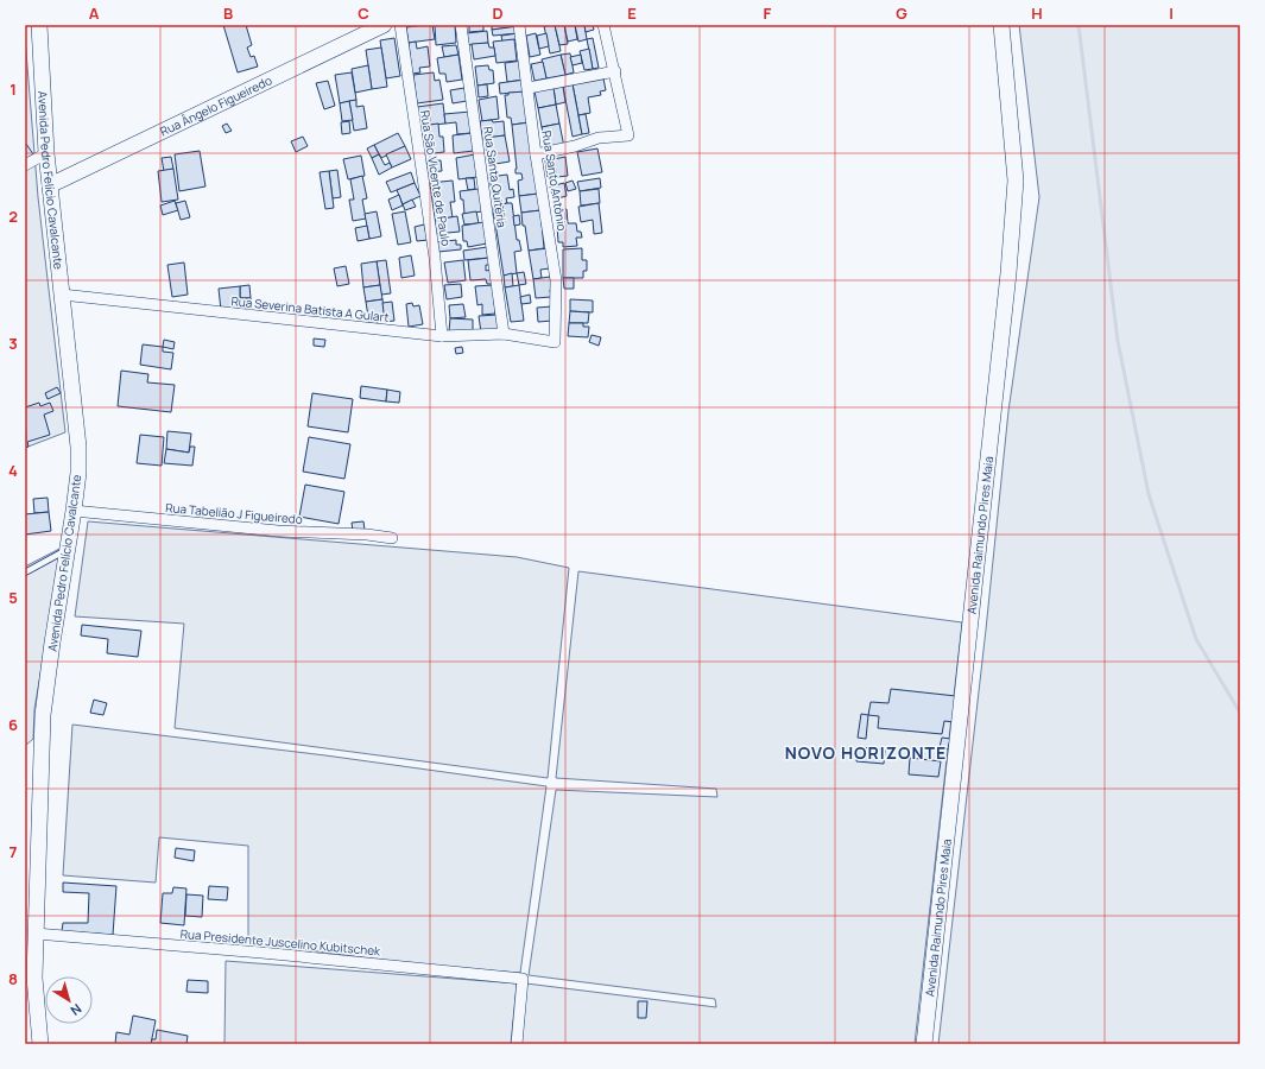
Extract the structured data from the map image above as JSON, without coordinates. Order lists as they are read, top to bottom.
{
  "streets": {
    "street": [
      "Rua Ângelo Figueiredo",
      "Rua Santa Quitéria",
      "Rua São Vicente de Paulo",
      "Avenida Pedro Felício Cavalcante",
      "Rua Santo Antônio",
      "Rua Severina Batista A Gulart",
      "Rua Tabelião J Figueiredo",
      "Avenida Raimundo Pires Maia",
      "Rua Presidente Juscelino Kubitschek"
    ]
  },
  "crossings": [
    ["Rua Ângelo Figueiredo", "Avenida Pedro Felício Cavalcante"],
    ["Rua Santa Quitéria", "Rua Severina Batista A Gulart"],
    ["Rua São Vicente de Paulo", "Rua Severina Batista A Gulart"],
    ["Avenida Pedro Felício Cavalcante", "Rua Severina Batista A Gulart"],
    ["Avenida Pedro Felício Cavalcante", "Rua Tabelião J Figueiredo"],
    ["Avenida Pedro Felício Cavalcante", "Rua Presidente Juscelino Kubitschek"],
    ["Rua Santo Antônio", "Rua Severina Batista A Gulart"]
  ],
  "districts": ["NOVO HORIZONTE"],
  "north": "bottom right",
  "grid": {
    "columns": [
      "A",
      "B",
      "C",
      "D",
      "E",
      "F",
      "G",
      "H",
      "I"
    ],
    "rows": [
      "1",
      "2",
      "3",
      "4",
      "5",
      "6",
      "7",
      "8"
    ]
  }
}
